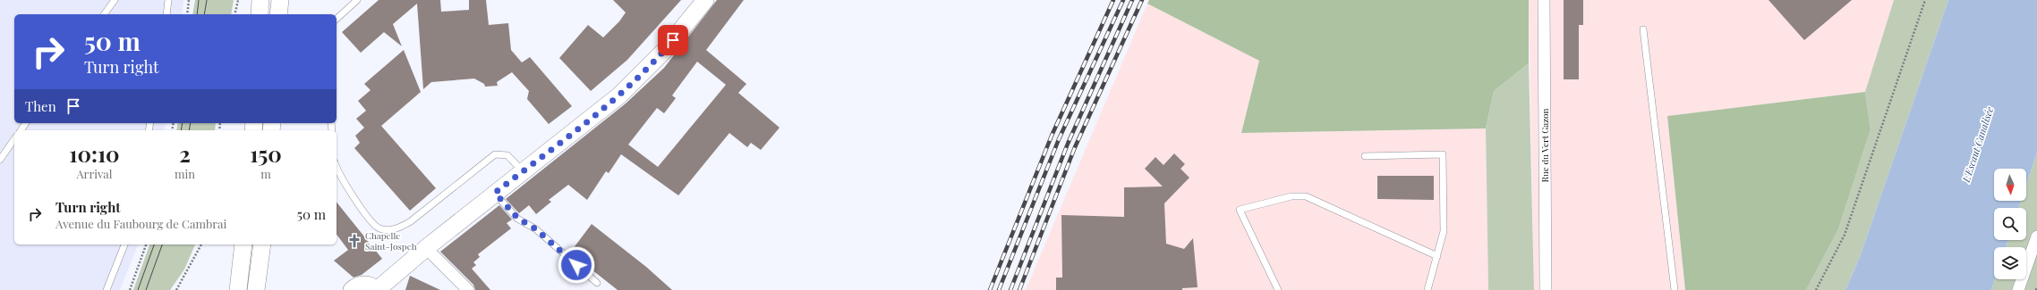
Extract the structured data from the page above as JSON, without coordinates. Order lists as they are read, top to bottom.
{
  "streets": {
    "street": ["Rue du Vert Gazon"]
  },
  "water": ["L'Escaut Canalisée"],
  "places": {
    "church": ["Chapelle Saint-Jospeh"]
  },
  "north": "bottom",
  "page": {
    "turn": ["50 m", "Turn right"],
    "then": "Then",
    "eta": [
      "10:10",
      "Arrival",
      "2",
      "min",
      "150",
      "m"
    ],
    "list": [
      {
        "name": "Turn right",
        "note": "Avenue du Faubourg de Cambrai",
        "value": "50 m"
      }
    ]
  }
}
